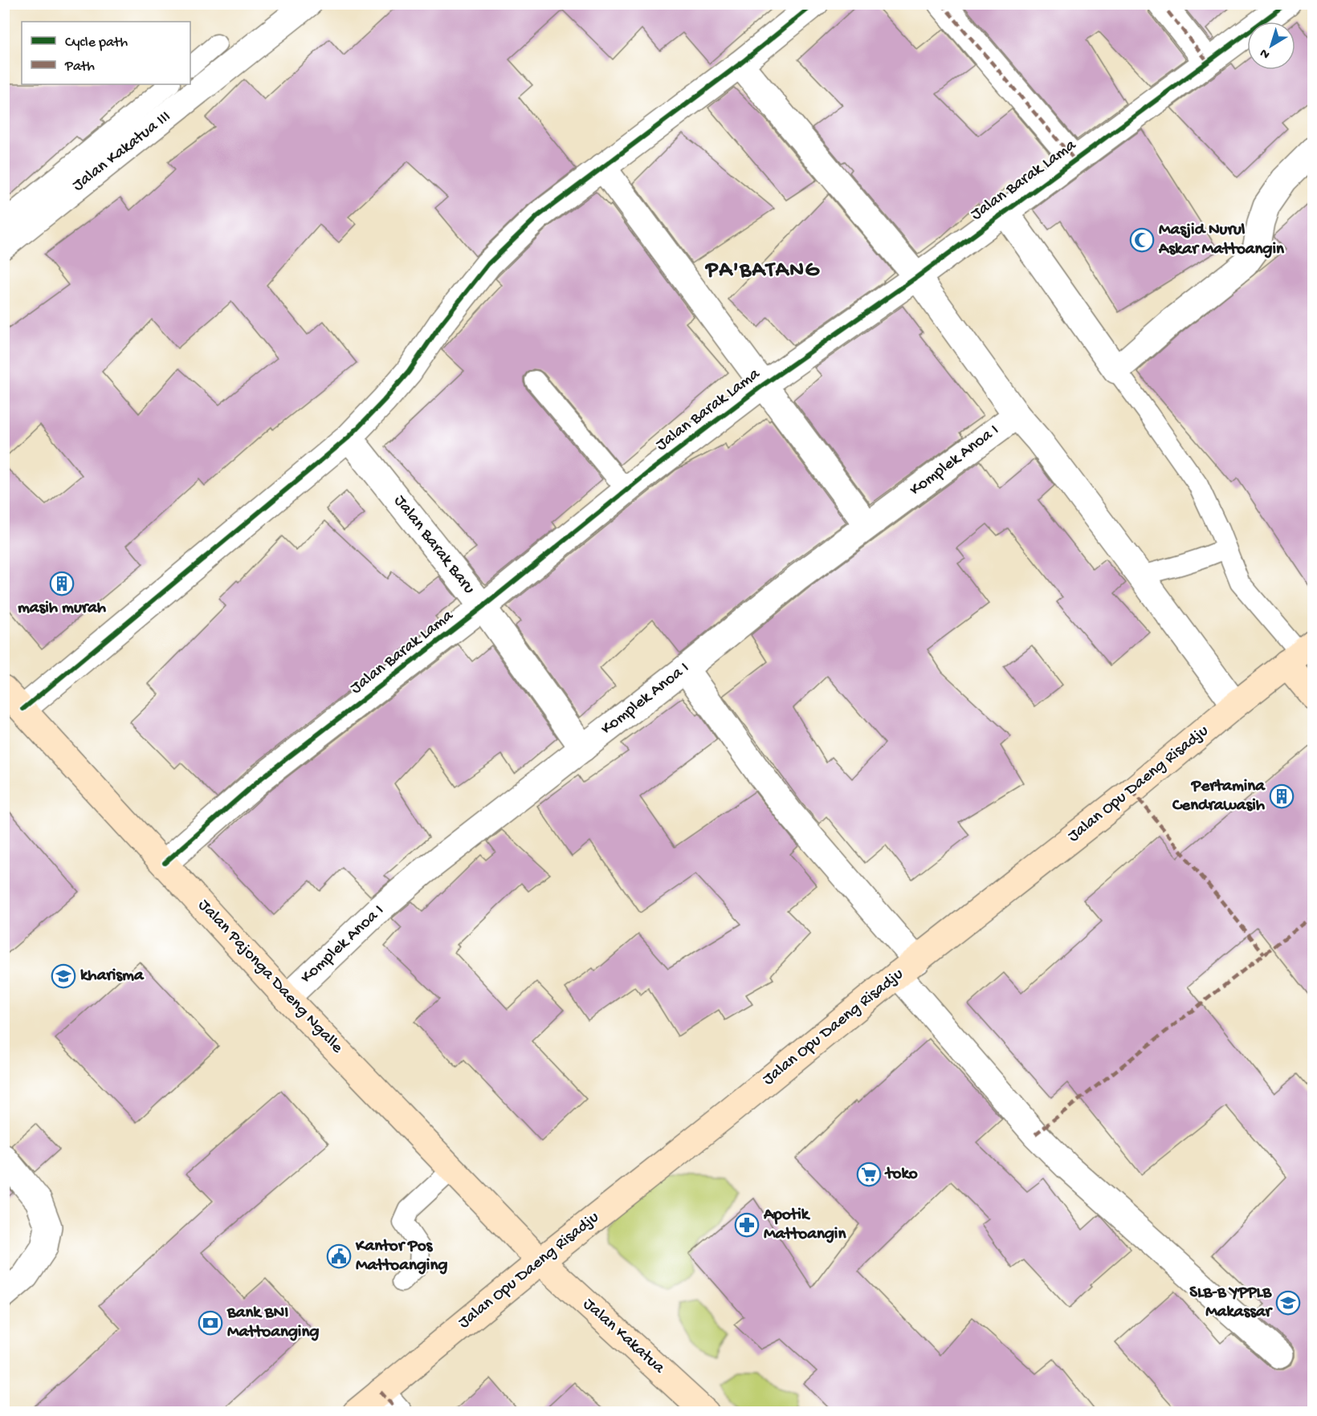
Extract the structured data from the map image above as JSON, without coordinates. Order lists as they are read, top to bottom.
{
  "streets": {
    "main road": ["Jalan Opu Daeng Risadju", "Jalan Pajonga Daeng Ngalle", "Jalan Kakatua"],
    "street": [
      "Jalan Kakatua III",
      "Jalan Barak Lama",
      "Komplek Anoa I",
      "Jalan Barak Baru"
    ]
  },
  "crossings": [
    ["Jalan Barak Lama", "Jalan Barak Baru"],
    ["Jalan Barak Lama", "Jalan Pajonga Daeng Ngalle"],
    ["Komplek Anoa I", "Jalan Barak Baru"],
    ["Komplek Anoa I", "Jalan Pajonga Daeng Ngalle"],
    ["Jalan Opu Daeng Risadju", "Jalan Pajonga Daeng Ngalle"],
    ["Jalan Opu Daeng Risadju", "Jalan Kakatua"],
    ["Jalan Pajonga Daeng Ngalle", "Jalan Kakatua"]
  ],
  "districts": ["PA'BATANG"],
  "places": {
    "mosque": ["Masjid Nurul Askar Mattoangin"],
    "building": ["masih murah", "Pertamina Cendrawasih"],
    "school or university": ["kharisma", "SLB-B YPPLB Makassar"],
    "supermarket": ["toko"],
    "pharmacy": ["Apotik Mattoangin"],
    "public building": ["Kantor Pos Mattoanging"],
    "bank": ["Bank BNI Mattoanging"]
  },
  "legend": ["Cycle path", "Path"],
  "north": "bottom left"
}
